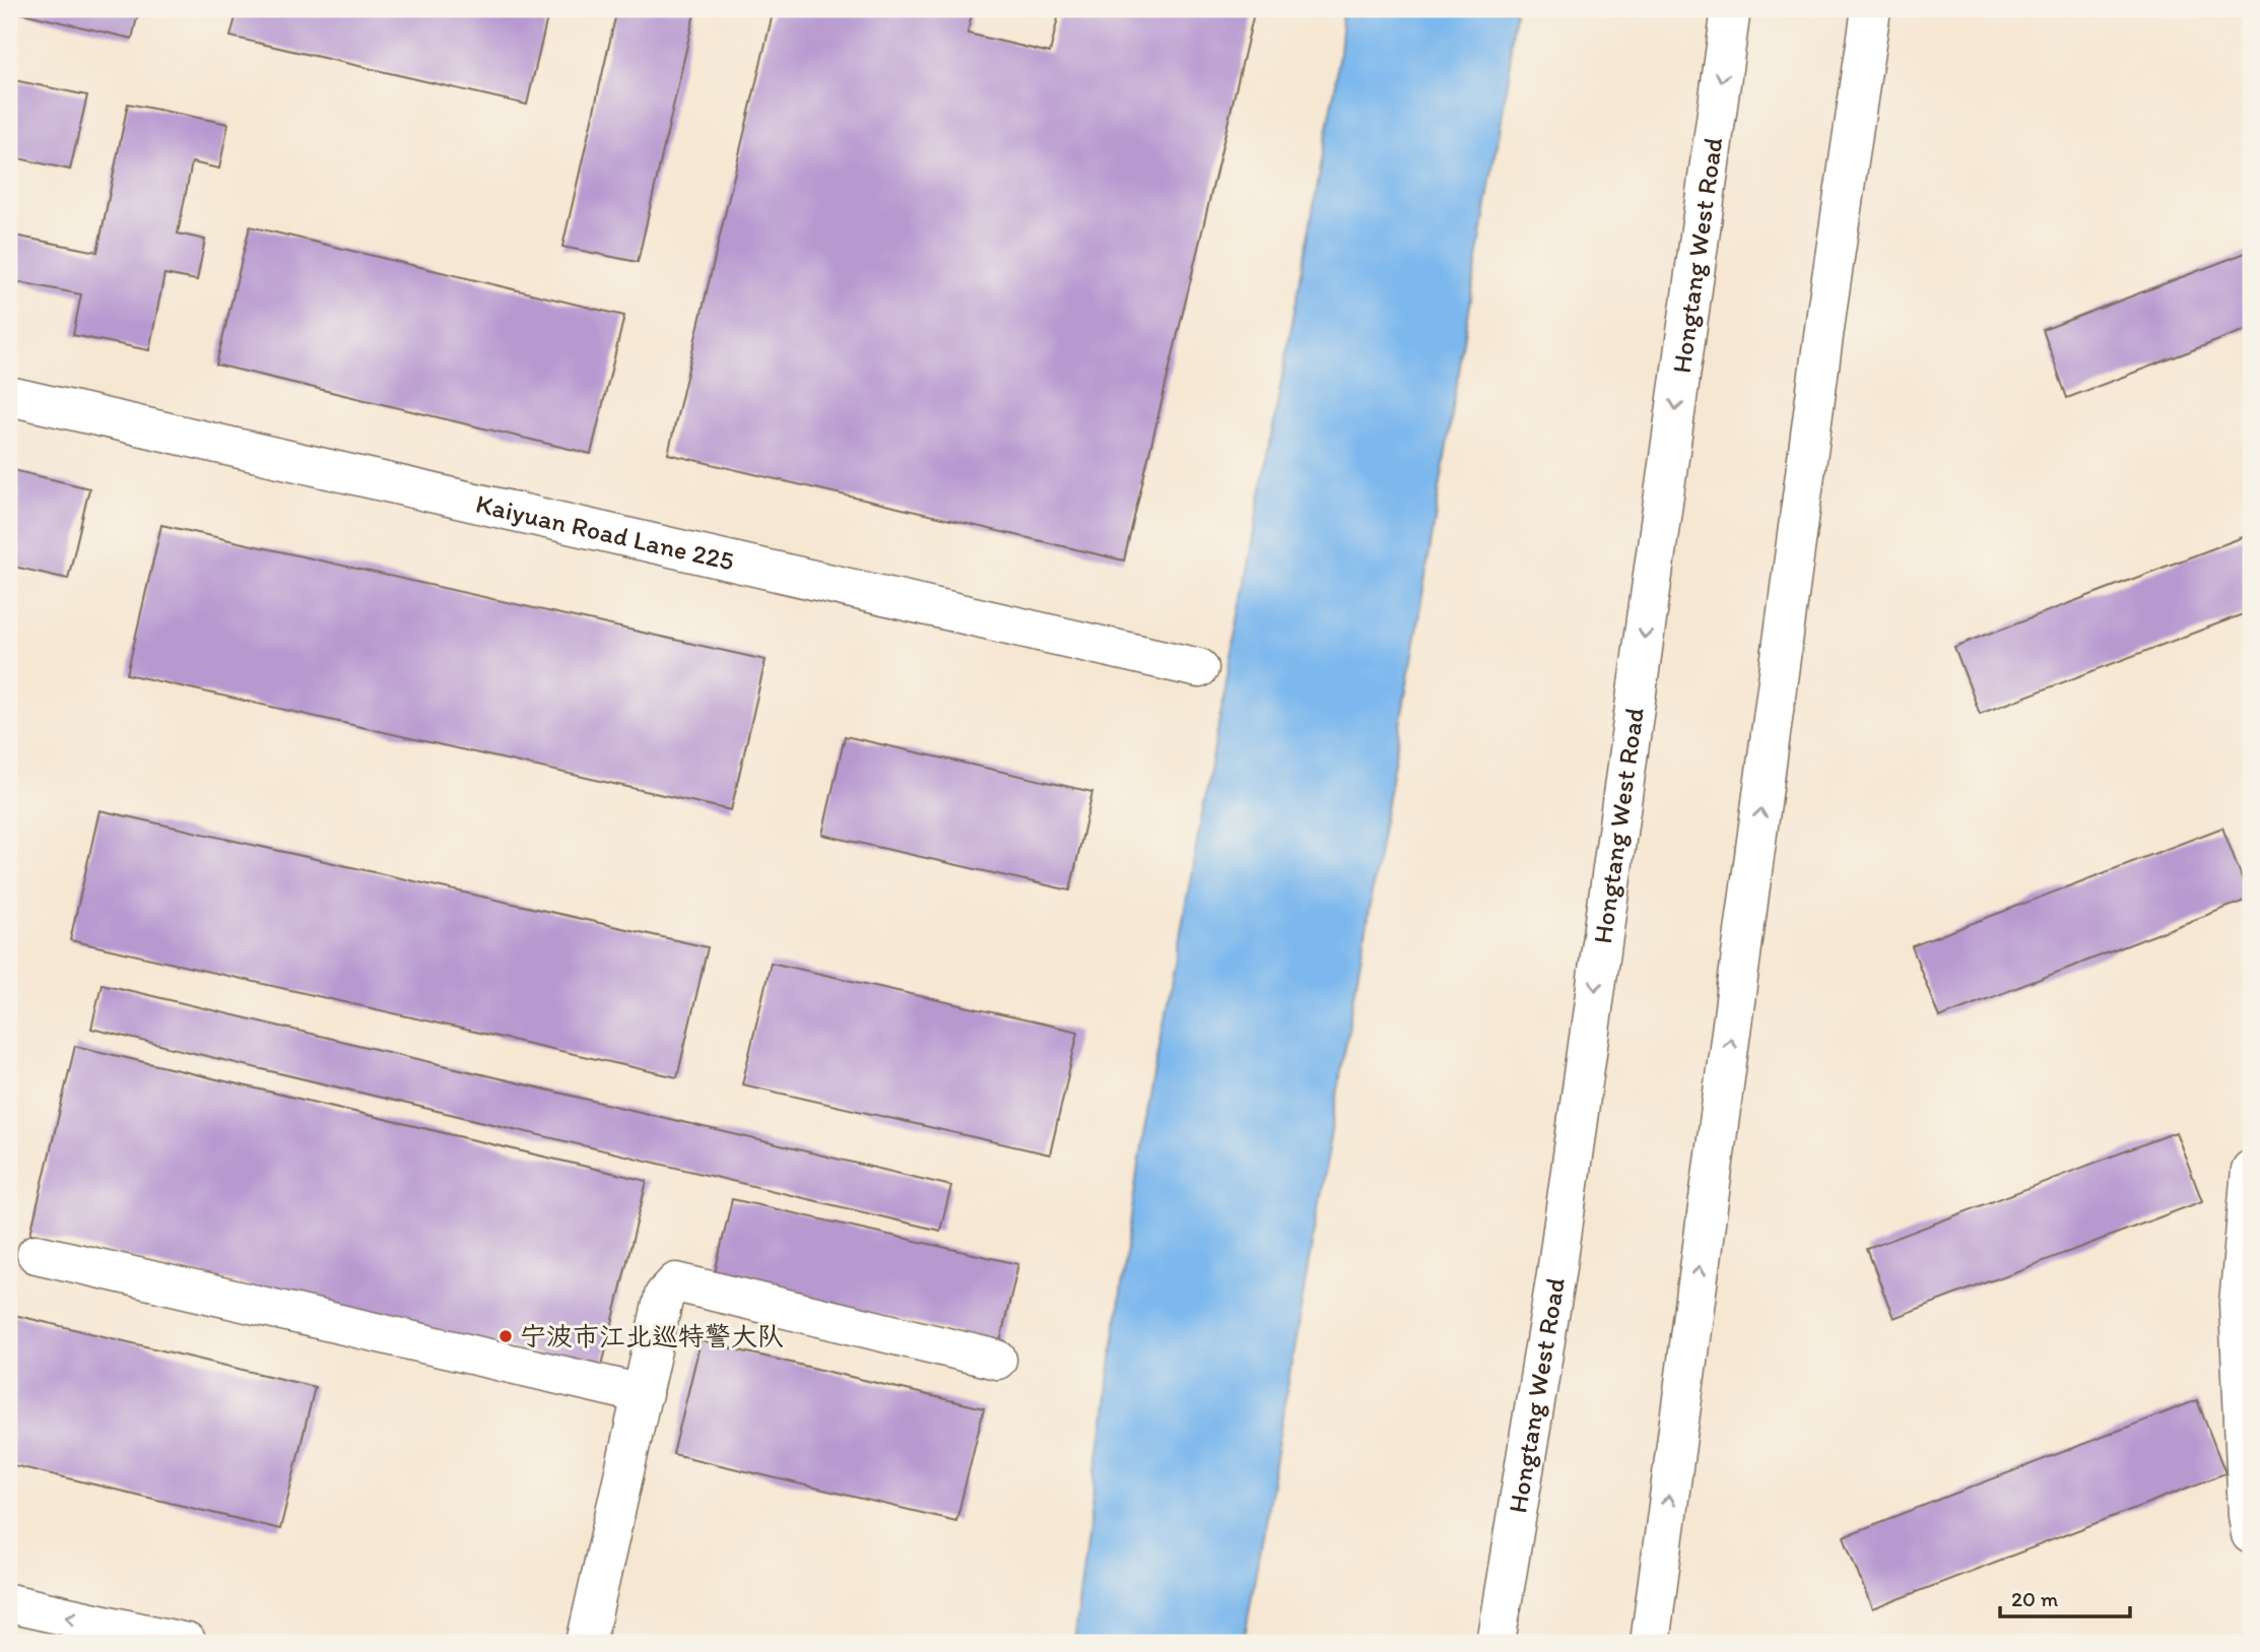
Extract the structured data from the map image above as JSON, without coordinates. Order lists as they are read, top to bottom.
{
  "streets": {
    "main road": ["Hongtang West Road", "Kaiyuan Road Lane 225"]
  },
  "places": ["宁波市江北巡特警大队"],
  "scale_bar": "20 m"
}
